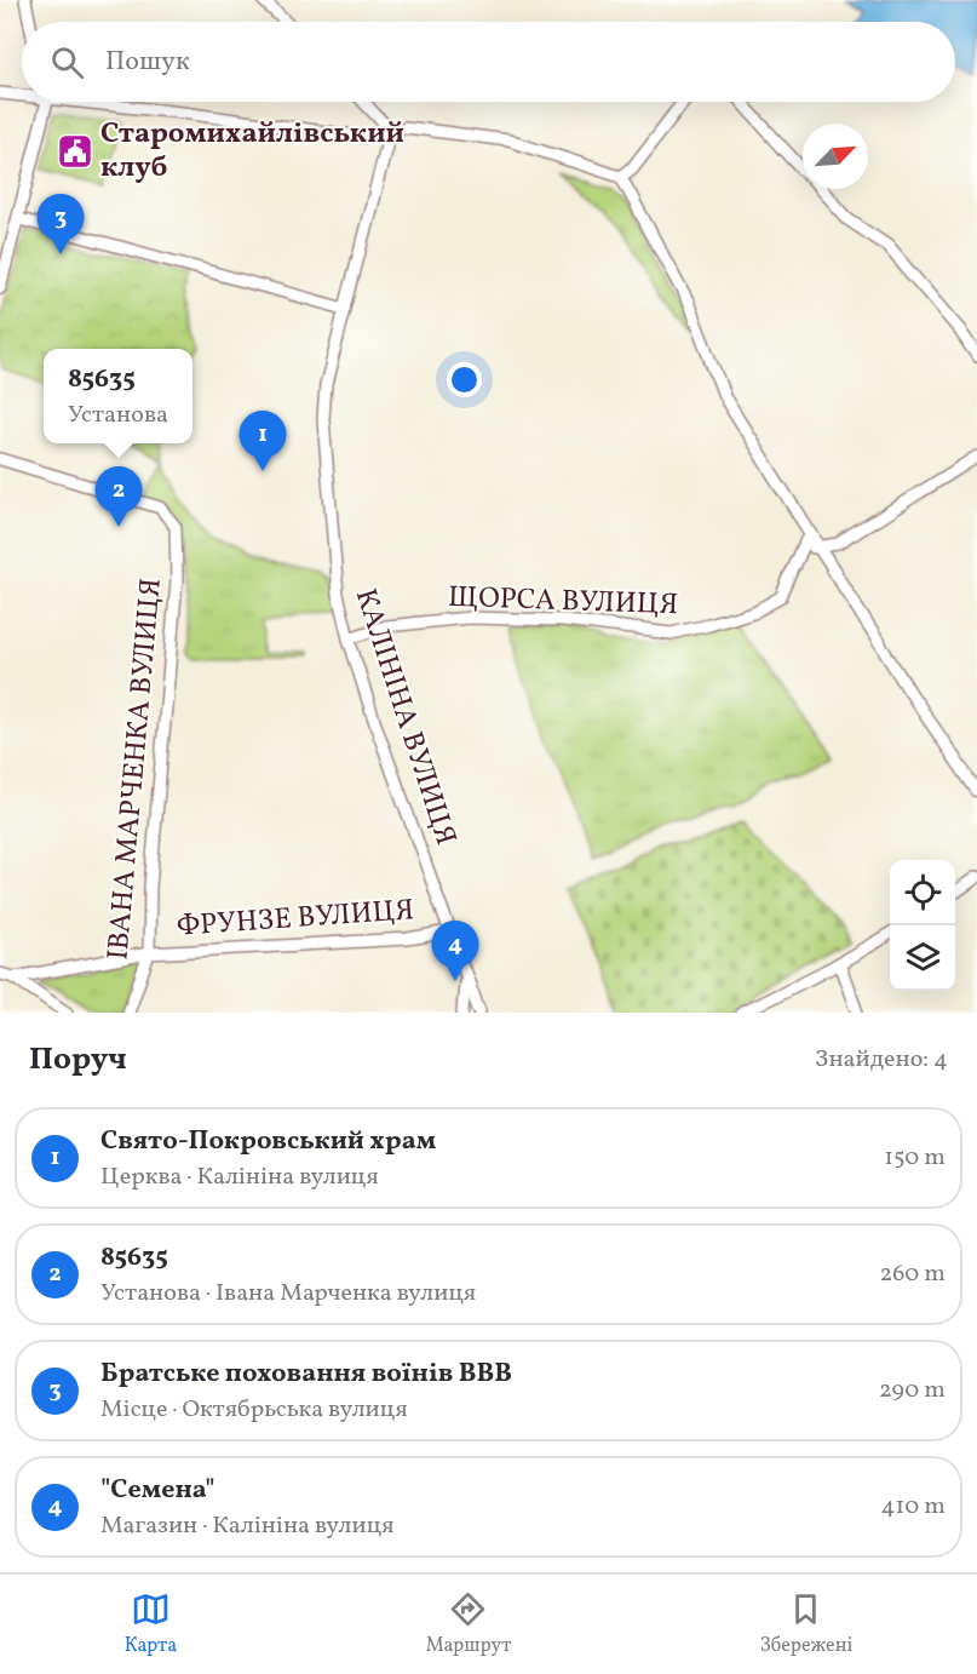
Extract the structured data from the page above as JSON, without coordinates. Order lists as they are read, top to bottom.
{
  "streets": {
    "street": [
      "ЩОРСА ВУЛИЦЯ",
      "КАЛІНІНА ВУЛИЦЯ",
      "ІВАНА МАРЧЕНКА ВУЛИЦЯ",
      "ФРУНЗЕ ВУЛИЦЯ"
    ]
  },
  "crossings": [
    ["ЩОРСА ВУЛИЦЯ", "КАЛІНІНА ВУЛИЦЯ"],
    ["КАЛІНІНА ВУЛИЦЯ", "ФРУНЗЕ ВУЛИЦЯ"],
    ["ІВАНА МАРЧЕНКА ВУЛИЦЯ", "ФРУНЗЕ ВУЛИЦЯ"]
  ],
  "places": {
    "public building": ["Старомихайлівський клуб"]
  },
  "north": "top right",
  "page": {
    "search": "Пошук",
    "pins": [
      "3",
      "1",
      "2",
      "4"
    ],
    "popup": ["85635", "Установа"],
    "heading": ["Поруч", "Знайдено: 4"],
    "list": [
      {
        "mark": "1",
        "name": "Свято-Покровський храм",
        "note": "Церква · Калініна вулиця",
        "value": "150 m"
      },
      {
        "mark": "2",
        "name": "85635",
        "note": "Установа · Івана Марченка вулиця",
        "value": "260 m"
      },
      {
        "mark": "3",
        "name": "Братське поховання воїнів ВВВ",
        "note": "Місце · Октябрьська вулиця",
        "value": "290 m"
      },
      {
        "mark": "4",
        "name": "\"Семена\"",
        "note": "Магазин · Калініна вулиця",
        "value": "410 m"
      }
    ],
    "nav": ["Карта", "Маршрут", "Збережені"]
  }
}
